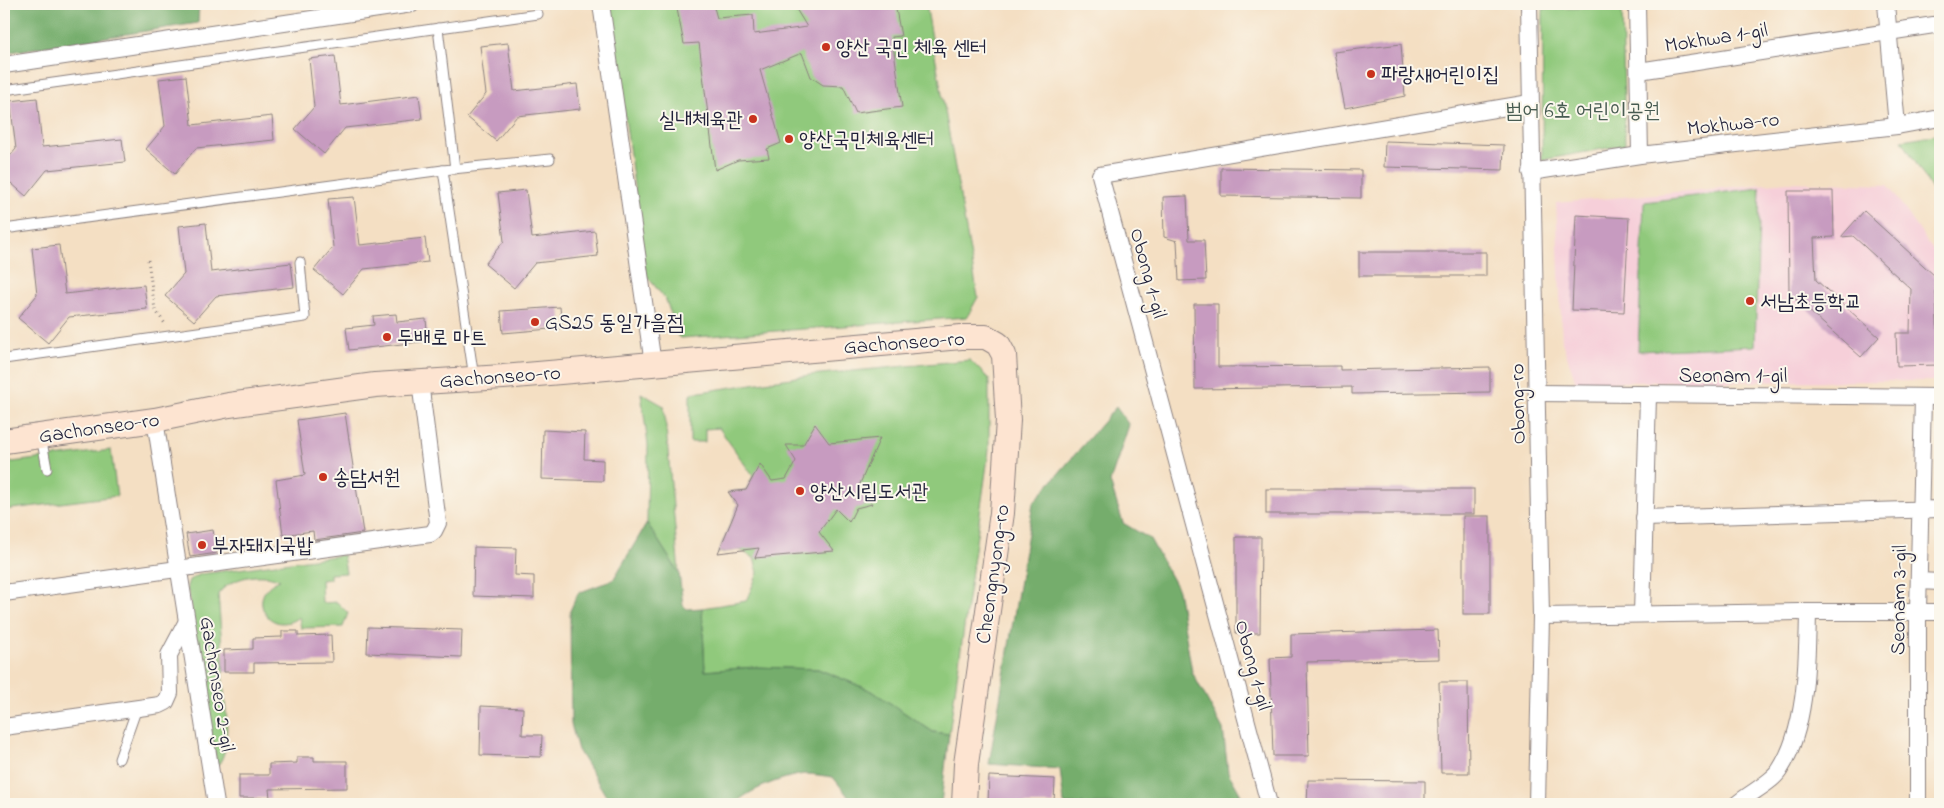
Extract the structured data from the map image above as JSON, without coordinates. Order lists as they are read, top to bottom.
{
  "streets": {
    "street": [
      "Mokhwa 1-gil",
      "Mokhwa-ro",
      "Obong 1-gil",
      "Gachonseo-ro",
      "Seonam 1-gil",
      "Obong-ro",
      "Cheongnyong-ro",
      "Seonam 3-gil",
      "Gachonseo 2-gil"
    ]
  },
  "crossings": [
    ["Mokhwa 1-gil", "Mokhwa-ro"],
    ["Mokhwa-ro", "Obong-ro"],
    ["Obong 1-gil", "Obong-ro"],
    ["Gachonseo-ro", "Cheongnyong-ro"],
    ["Gachonseo-ro", "Gachonseo 2-gil"],
    ["Seonam 1-gil", "Seonam 3-gil"]
  ],
  "parks": ["범어 6호 어린이공원"],
  "places": [
    "양산 국민 체육 센터",
    "파랑새어린이집",
    "실내체육관",
    "양산국민체육센터",
    "서남초등학교",
    "GS25 동일가을점",
    "두배로 마트",
    "송담서원",
    "양산시립도서관",
    "부자돼지국밥"
  ]
}
